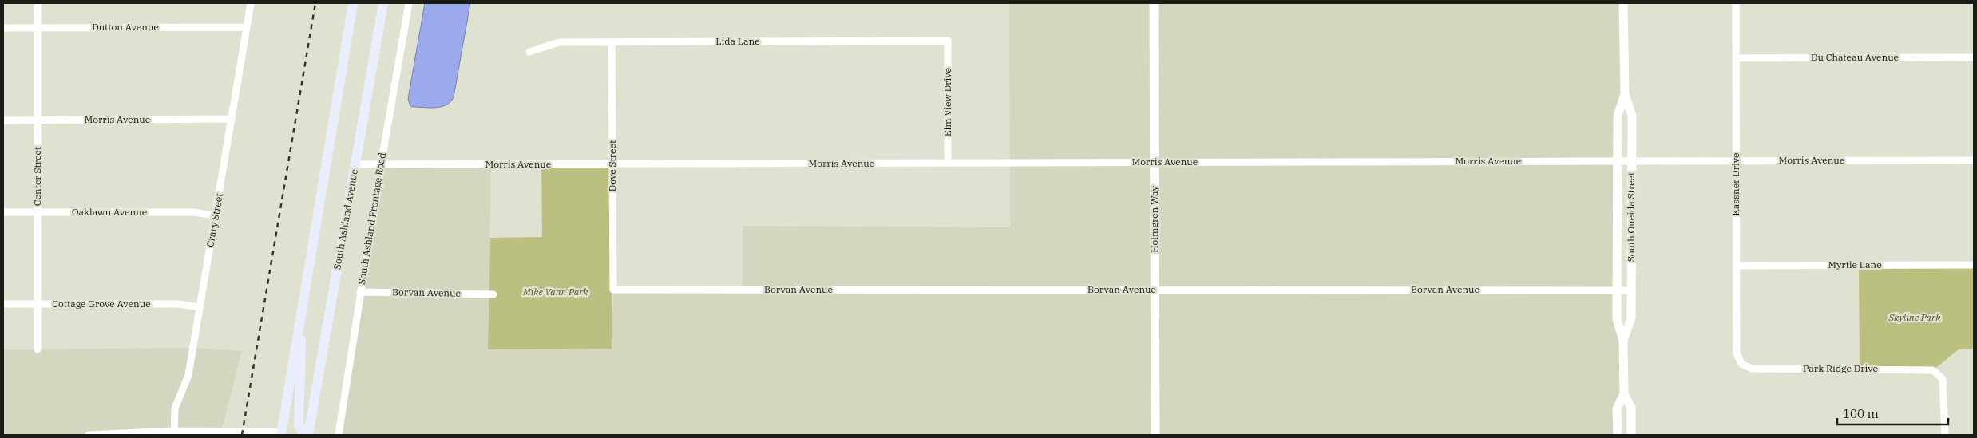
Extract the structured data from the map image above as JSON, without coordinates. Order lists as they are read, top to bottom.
{
  "streets": {
    "main road": ["South Ashland Avenue"],
    "street": [
      "Dutton Avenue",
      "Lida Lane",
      "Du Chateau Avenue",
      "Elm View Drive",
      "Morris Avenue",
      "Dove Street",
      "Center Street",
      "Kassner Drive",
      "Oaklawn Avenue",
      "South Oneida Street",
      "South Ashland Frontage Road",
      "Holmgren Way",
      "Crary Street",
      "Myrtle Lane",
      "Borvan Avenue",
      "Cottage Grove Avenue",
      "Park Ridge Drive"
    ]
  },
  "crossings": [
    ["Dutton Avenue", "Center Street"],
    ["Dutton Avenue", "Crary Street"],
    ["Lida Lane", "Elm View Drive"],
    ["Lida Lane", "Dove Street"],
    ["Du Chateau Avenue", "Kassner Drive"],
    ["Elm View Drive", "Morris Avenue"],
    ["Morris Avenue", "Dove Street"],
    ["Morris Avenue", "Center Street"],
    ["Morris Avenue", "Kassner Drive"],
    ["Morris Avenue", "South Oneida Street"],
    ["Morris Avenue", "South Ashland Frontage Road"],
    ["Morris Avenue", "South Ashland Avenue"],
    ["Morris Avenue", "Holmgren Way"],
    ["Morris Avenue", "Crary Street"],
    ["Dove Street", "Borvan Avenue"],
    ["Center Street", "Oaklawn Avenue"],
    ["Center Street", "Cottage Grove Avenue"],
    ["Kassner Drive", "Myrtle Lane"],
    ["Kassner Drive", "Park Ridge Drive"],
    ["Oaklawn Avenue", "Crary Street"],
    ["South Oneida Street", "Borvan Avenue"],
    ["South Ashland Frontage Road", "Borvan Avenue"],
    ["Holmgren Way", "Borvan Avenue"],
    ["Crary Street", "Cottage Grove Avenue"]
  ],
  "parks": ["Mike Vann Park", "Skyline Park"],
  "scale_bar": "100 m"
}
